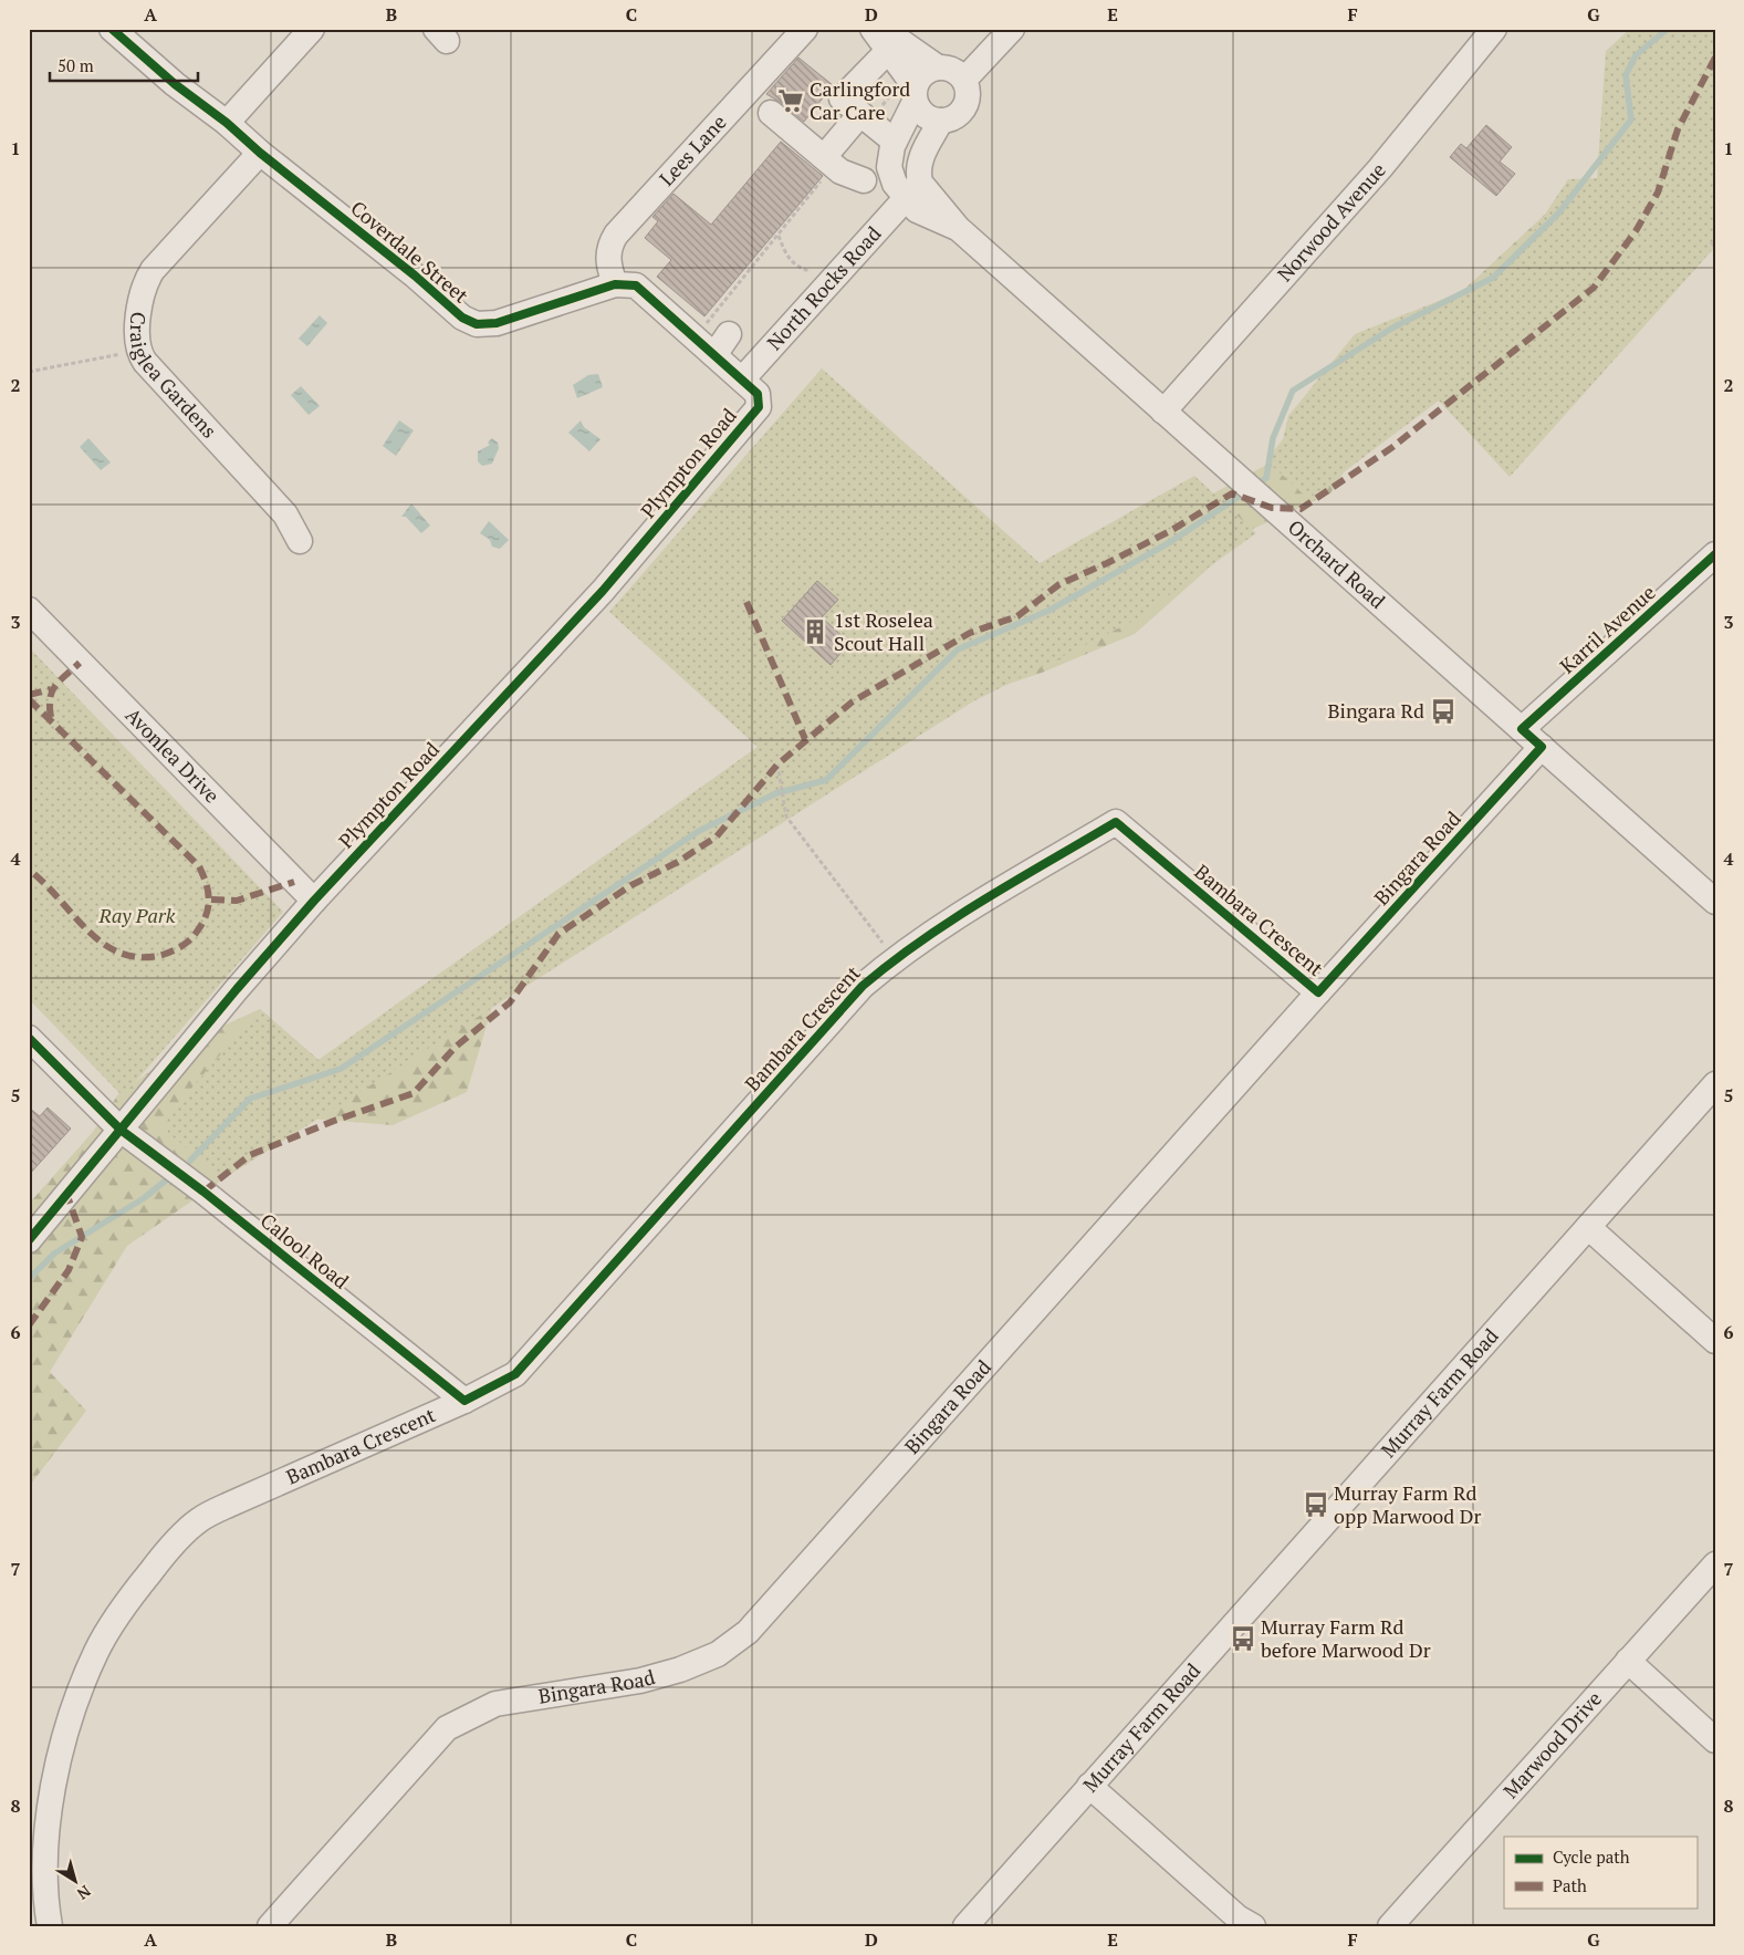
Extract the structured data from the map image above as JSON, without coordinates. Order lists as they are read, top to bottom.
{
  "streets": {
    "street": [
      "Lees Lane",
      "Norwood Avenue",
      "Coverdale Street",
      "North Rocks Road",
      "Craiglea Gardens",
      "Plympton Road",
      "Orchard Road",
      "Karril Avenue",
      "Avonlea Drive",
      "Bingara Road",
      "Bambara Crescent",
      "Calool Road",
      "Murray Farm Road",
      "Marwood Drive"
    ]
  },
  "crossings": [
    ["Lees Lane", "Coverdale Street"],
    ["Norwood Avenue", "Orchard Road"],
    ["Coverdale Street", "Craiglea Gardens"],
    ["North Rocks Road", "Plympton Road"],
    ["North Rocks Road", "Orchard Road"],
    ["Plympton Road", "Avonlea Drive"],
    ["Plympton Road", "Calool Road"],
    ["Orchard Road", "Karril Avenue"],
    ["Orchard Road", "Bingara Road"],
    ["Bingara Road", "Bambara Crescent"],
    ["Bambara Crescent", "Calool Road"]
  ],
  "parks": ["Ray Park"],
  "places": {
    "supermarket": ["Carlingford Car Care"],
    "building": ["1st Roselea Scout Hall"],
    "bus stop": ["Bingara Rd", "Murray Farm Rd opp Marwood Dr", "Murray Farm Rd before Marwood Dr"]
  },
  "legend": ["Cycle path", "Path"],
  "scale_bar": "50 m",
  "north": "bottom right",
  "grid": {
    "columns": [
      "A",
      "B",
      "C",
      "D",
      "E",
      "F",
      "G"
    ],
    "rows": [
      "1",
      "2",
      "3",
      "4",
      "5",
      "6",
      "7",
      "8"
    ]
  }
}
